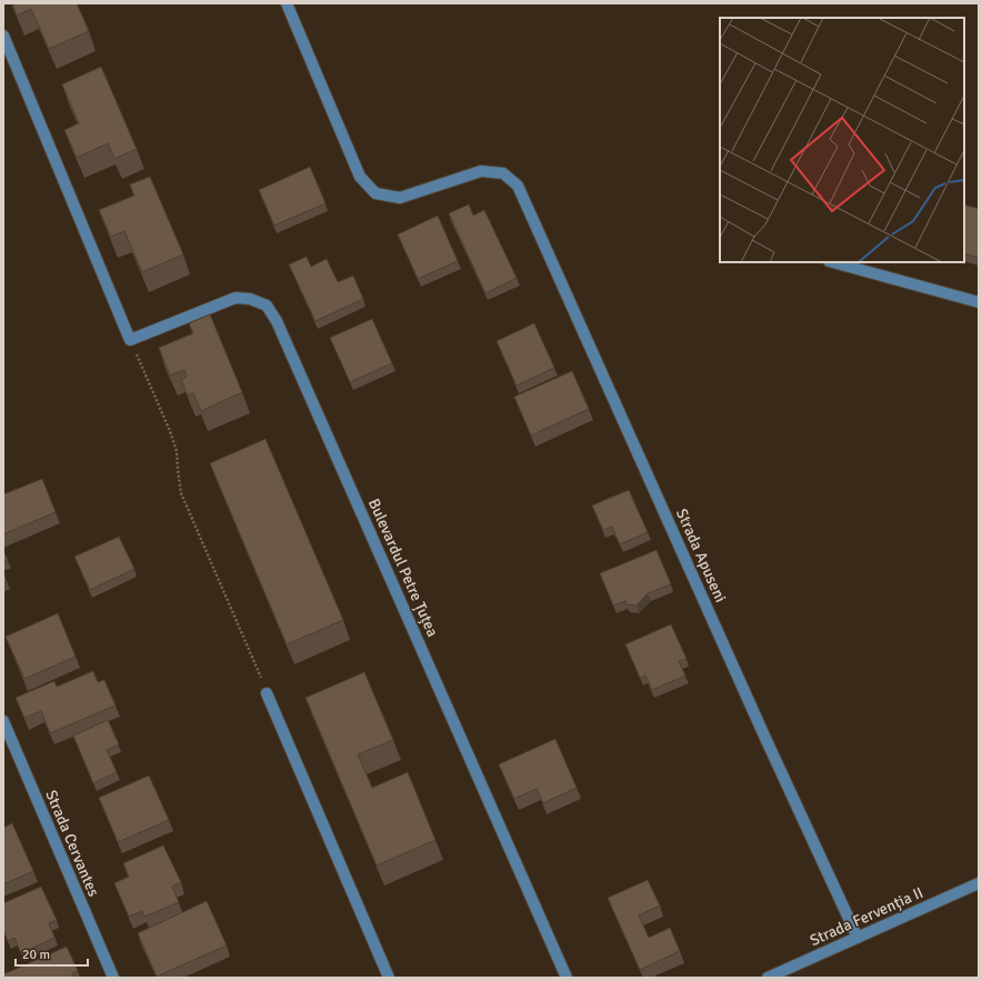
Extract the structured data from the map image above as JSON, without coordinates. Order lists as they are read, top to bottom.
{
  "streets": {
    "street": [
      "Strada Apuseni",
      "Bulevardul Petre Țuțea",
      "Strada Cervantes",
      "Strada Fervenția II"
    ]
  },
  "crossings": [
    ["Strada Apuseni", "Strada Fervenția II"]
  ],
  "scale_bar": "20 m"
}
